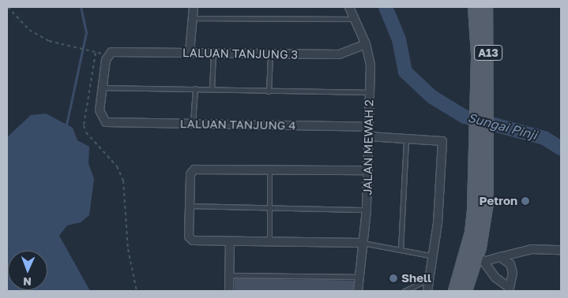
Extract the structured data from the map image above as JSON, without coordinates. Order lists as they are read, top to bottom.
{
  "streets": {
    "main road": ["A13"],
    "street": ["LALUAN TANJUNG 3", "LALUAN TANJUNG 4", "JALAN MEWAH 2"]
  },
  "crossings": [
    ["LALUAN TANJUNG 3", "JALAN MEWAH 2"],
    ["LALUAN TANJUNG 4", "JALAN MEWAH 2"]
  ],
  "water": ["Sungai Pinji"],
  "places": ["Petron", "Shell"],
  "north": "bottom"
}
